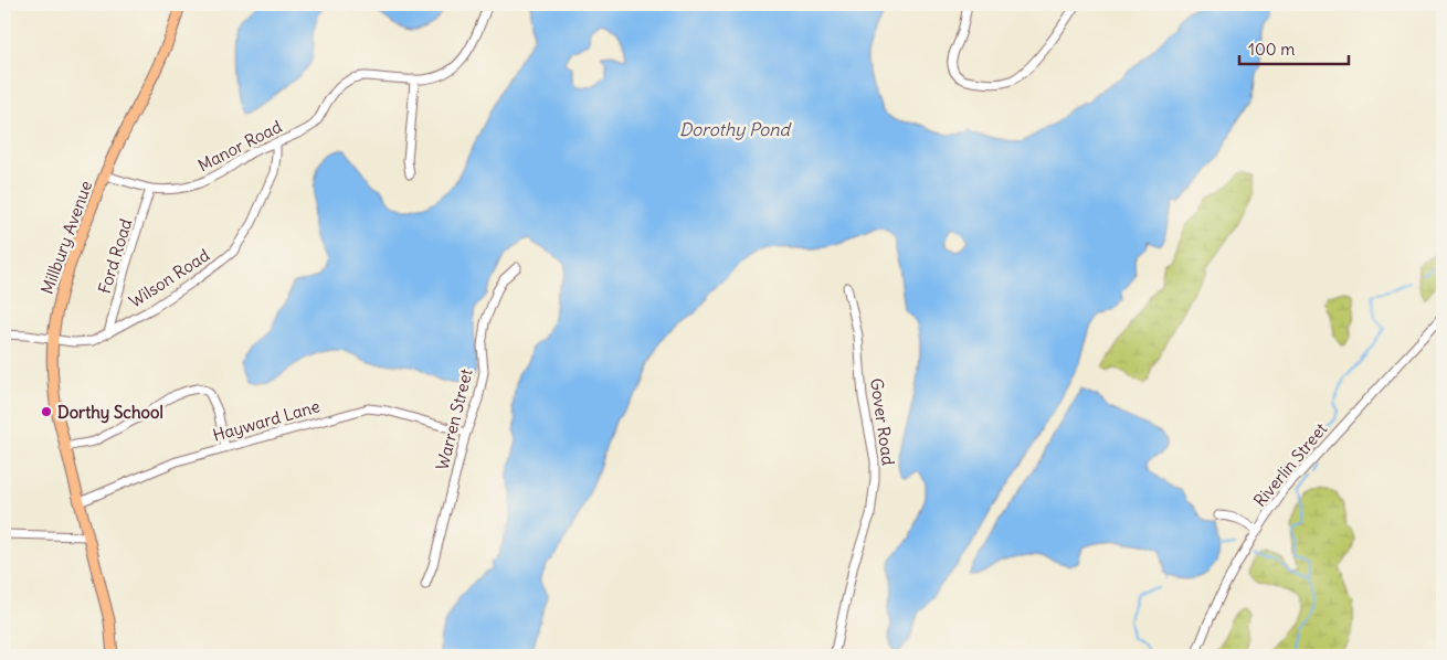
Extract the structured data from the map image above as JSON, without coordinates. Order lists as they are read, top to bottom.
{
  "streets": {
    "main road": ["Millbury Avenue"],
    "street": [
      "Manor Road",
      "Ford Road",
      "Wilson Road",
      "Warren Street",
      "Hayward Lane",
      "Gover Road",
      "Riverlin Street"
    ]
  },
  "crossings": [
    ["Manor Road", "Millbury Avenue"],
    ["Manor Road", "Ford Road"],
    ["Manor Road", "Wilson Road"],
    ["Millbury Avenue", "Wilson Road"],
    ["Millbury Avenue", "Hayward Lane"],
    ["Ford Road", "Wilson Road"],
    ["Warren Street", "Hayward Lane"]
  ],
  "water": ["Dorothy Pond"],
  "places": ["Dorthy School"],
  "scale_bar": "100 m"
}
